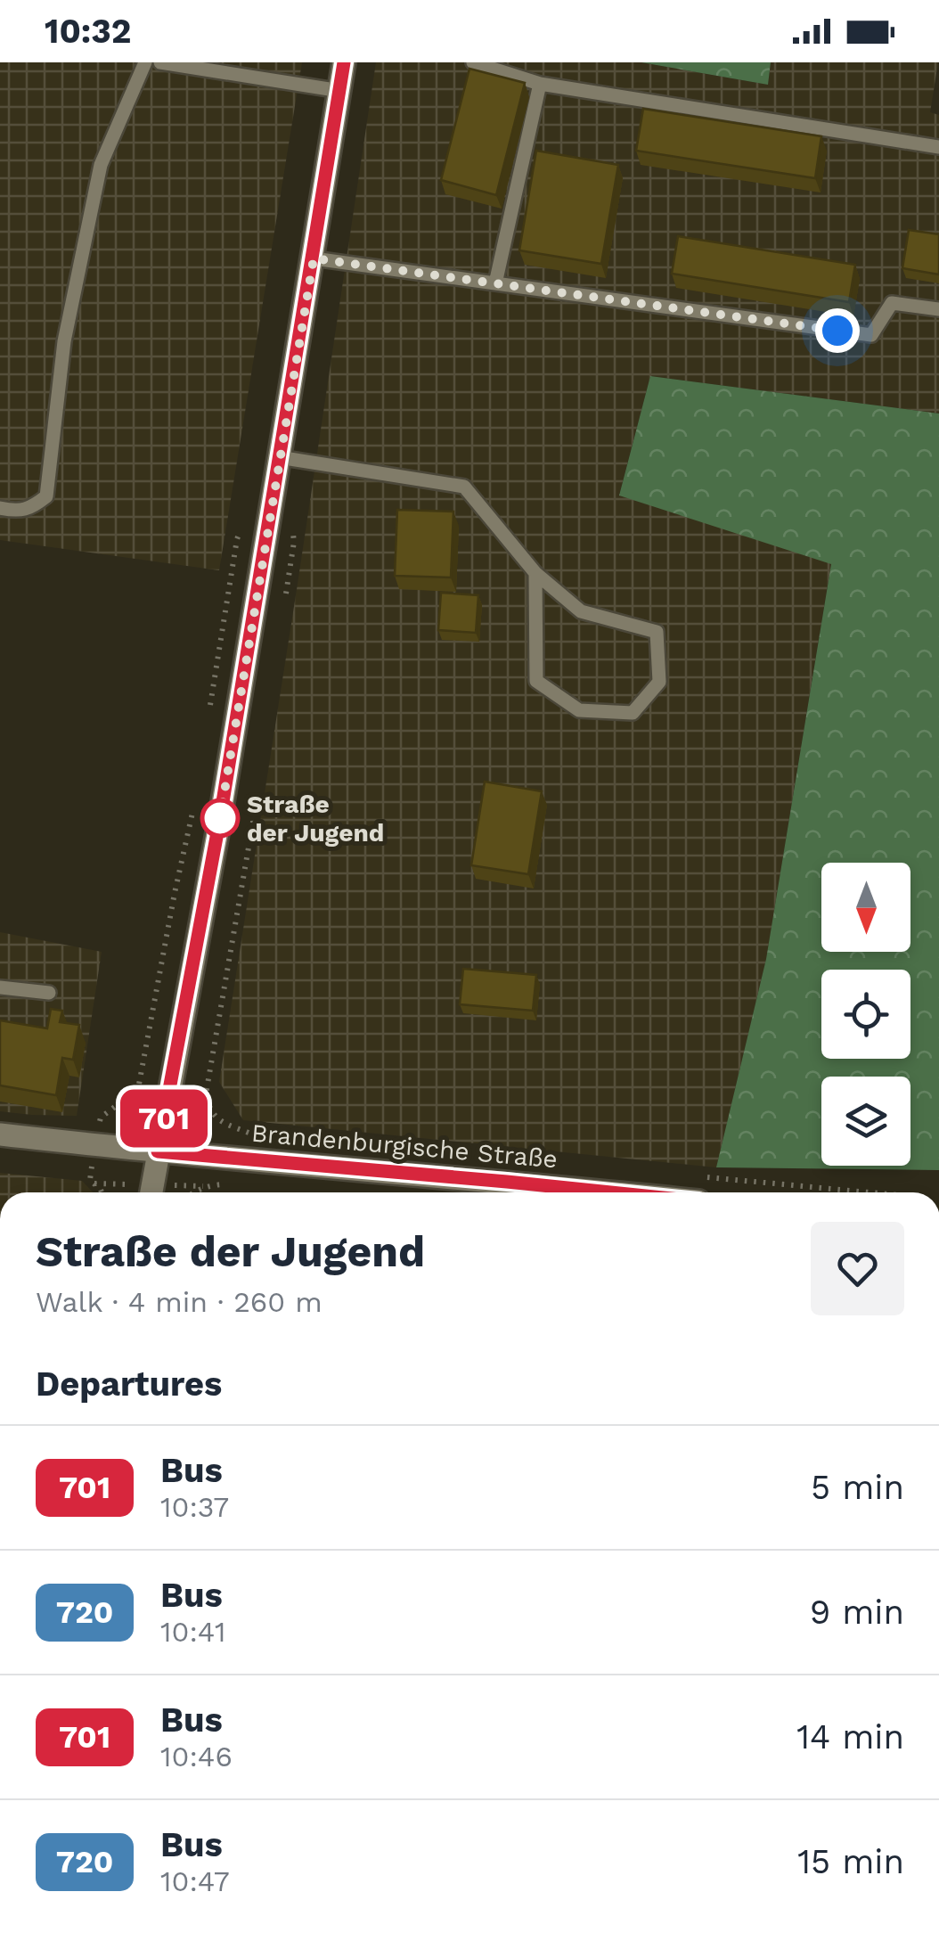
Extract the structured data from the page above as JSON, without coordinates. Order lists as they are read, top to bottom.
{
  "streets": {
    "street": ["Brandenburgische Straße"]
  },
  "places": ["Straße der Jugend"],
  "lines": ["bus line 701"],
  "north": "bottom",
  "page": {
    "status": "10:32",
    "on_map": "701",
    "heading": [
      ["Straße der Jugend", "Walk · 4 min · 260 m"],
      "Departures"
    ],
    "list": [
      {
        "mark": "701",
        "name": "Bus",
        "note": "10:37",
        "value": "5 min"
      },
      {
        "mark": "720",
        "name": "Bus",
        "note": "10:41",
        "value": "9 min"
      },
      {
        "mark": "701",
        "name": "Bus",
        "note": "10:46",
        "value": "14 min"
      },
      {
        "mark": "720",
        "name": "Bus",
        "note": "10:47",
        "value": "15 min"
      }
    ]
  }
}
